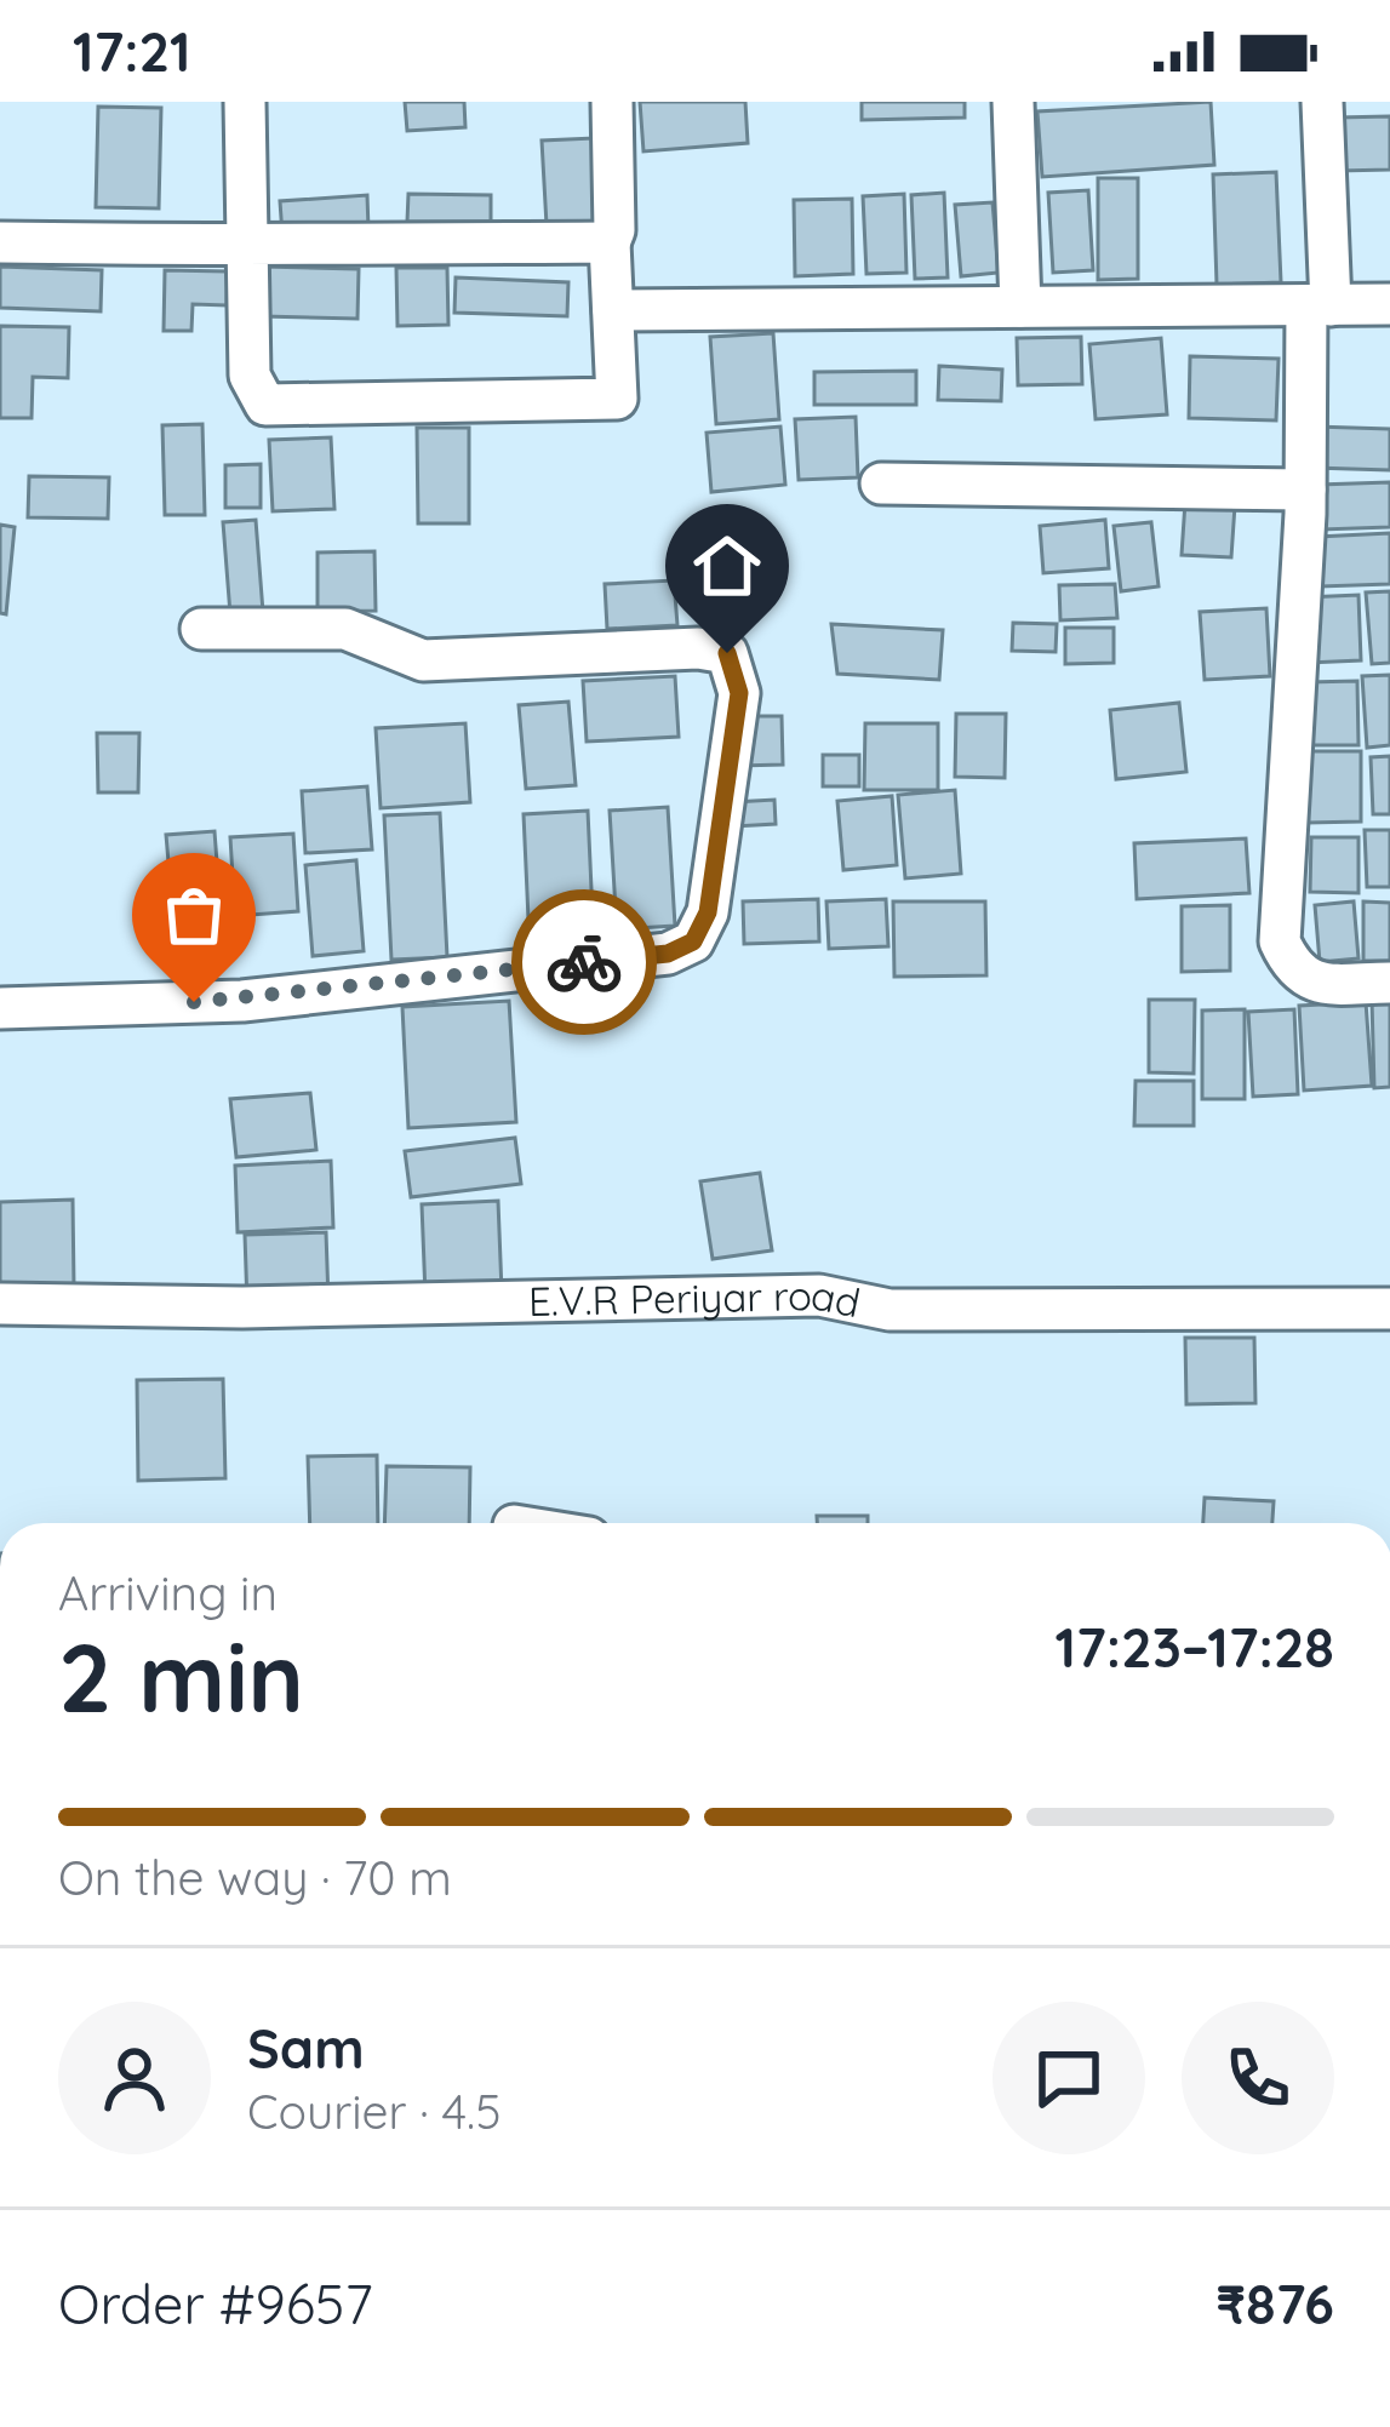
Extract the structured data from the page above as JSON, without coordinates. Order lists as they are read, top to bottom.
{
  "streets": {
    "street": ["E.V.R Periyar road"]
  },
  "page": {
    "status": "17:21",
    "heading": ["2 min", "Arriving in", "17:23–17:28"],
    "panel": [
      "Sam",
      "Courier · 4.5",
      "Order #9657",
      "₹876"
    ],
    "bar": "On the way · 70 m"
  }
}
